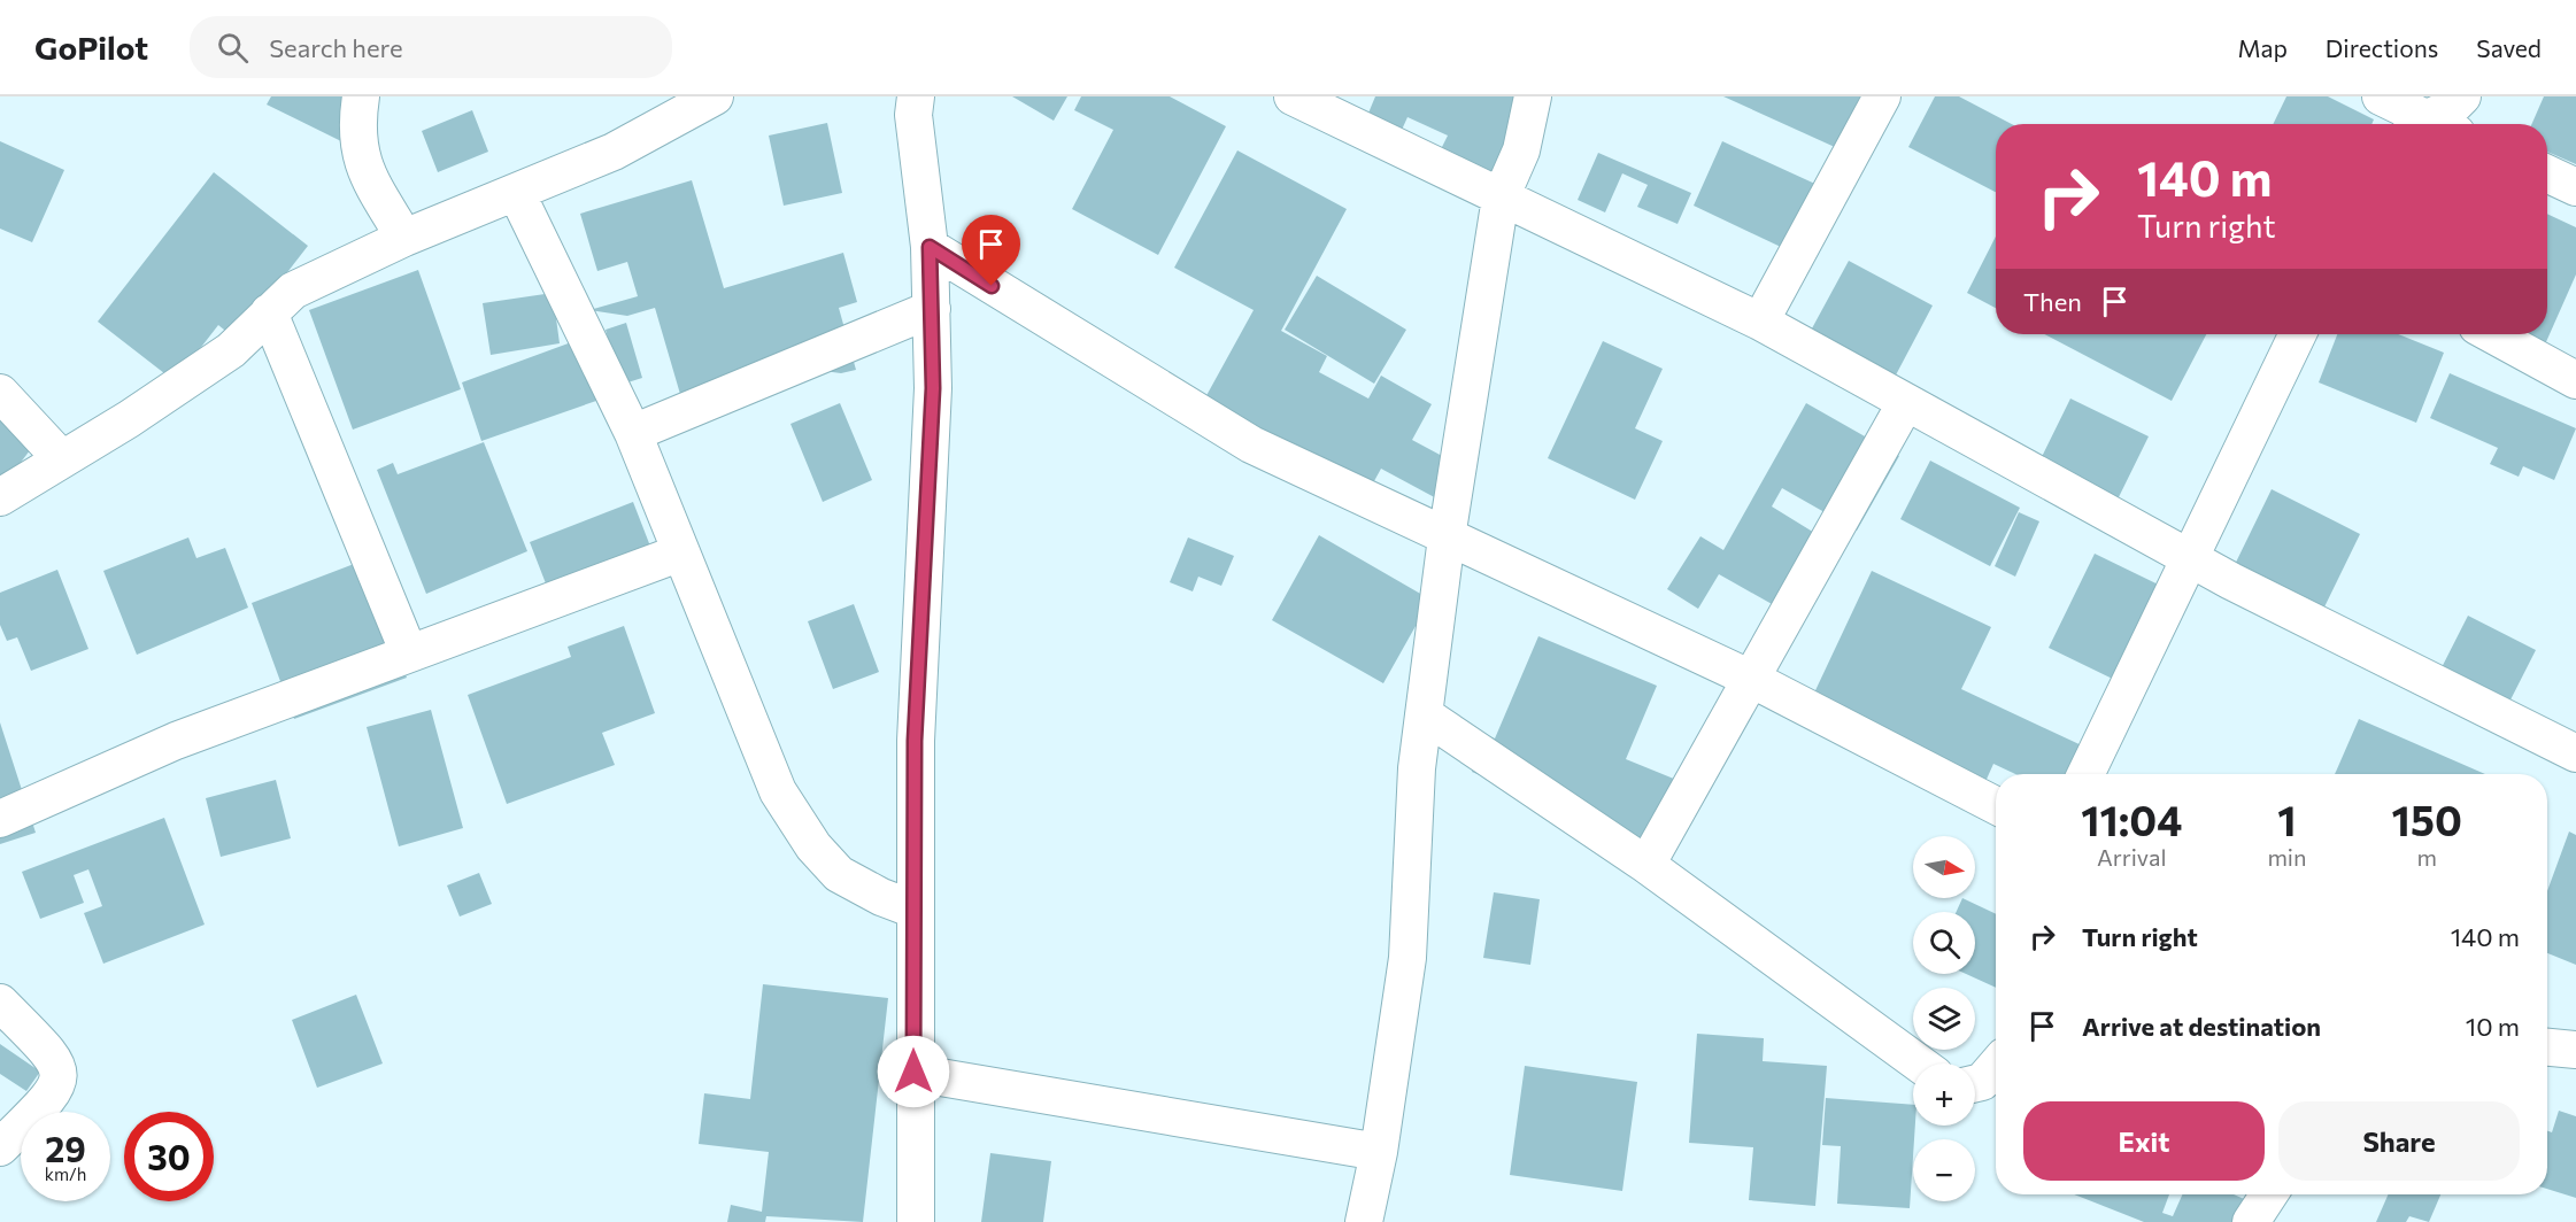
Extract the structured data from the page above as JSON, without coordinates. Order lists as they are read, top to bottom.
{
  "north": "right",
  "page": {
    "header": "GoPilot",
    "search": "Search here",
    "nav": ["Map", "Directions", "Saved"],
    "turn": ["140 m", "Turn right"],
    "then": "Then",
    "eta": [
      "11:04",
      "Arrival",
      "1",
      "min",
      "150",
      "m"
    ],
    "map_buttons": ["+", "−"],
    "list": [
      {
        "name": "Turn right",
        "value": "140 m"
      },
      {
        "name": "Arrive at destination",
        "value": "10 m"
      }
    ],
    "buttons": ["Exit", "Share"],
    "speed": "29 km/h",
    "limit": "30"
  }
}
